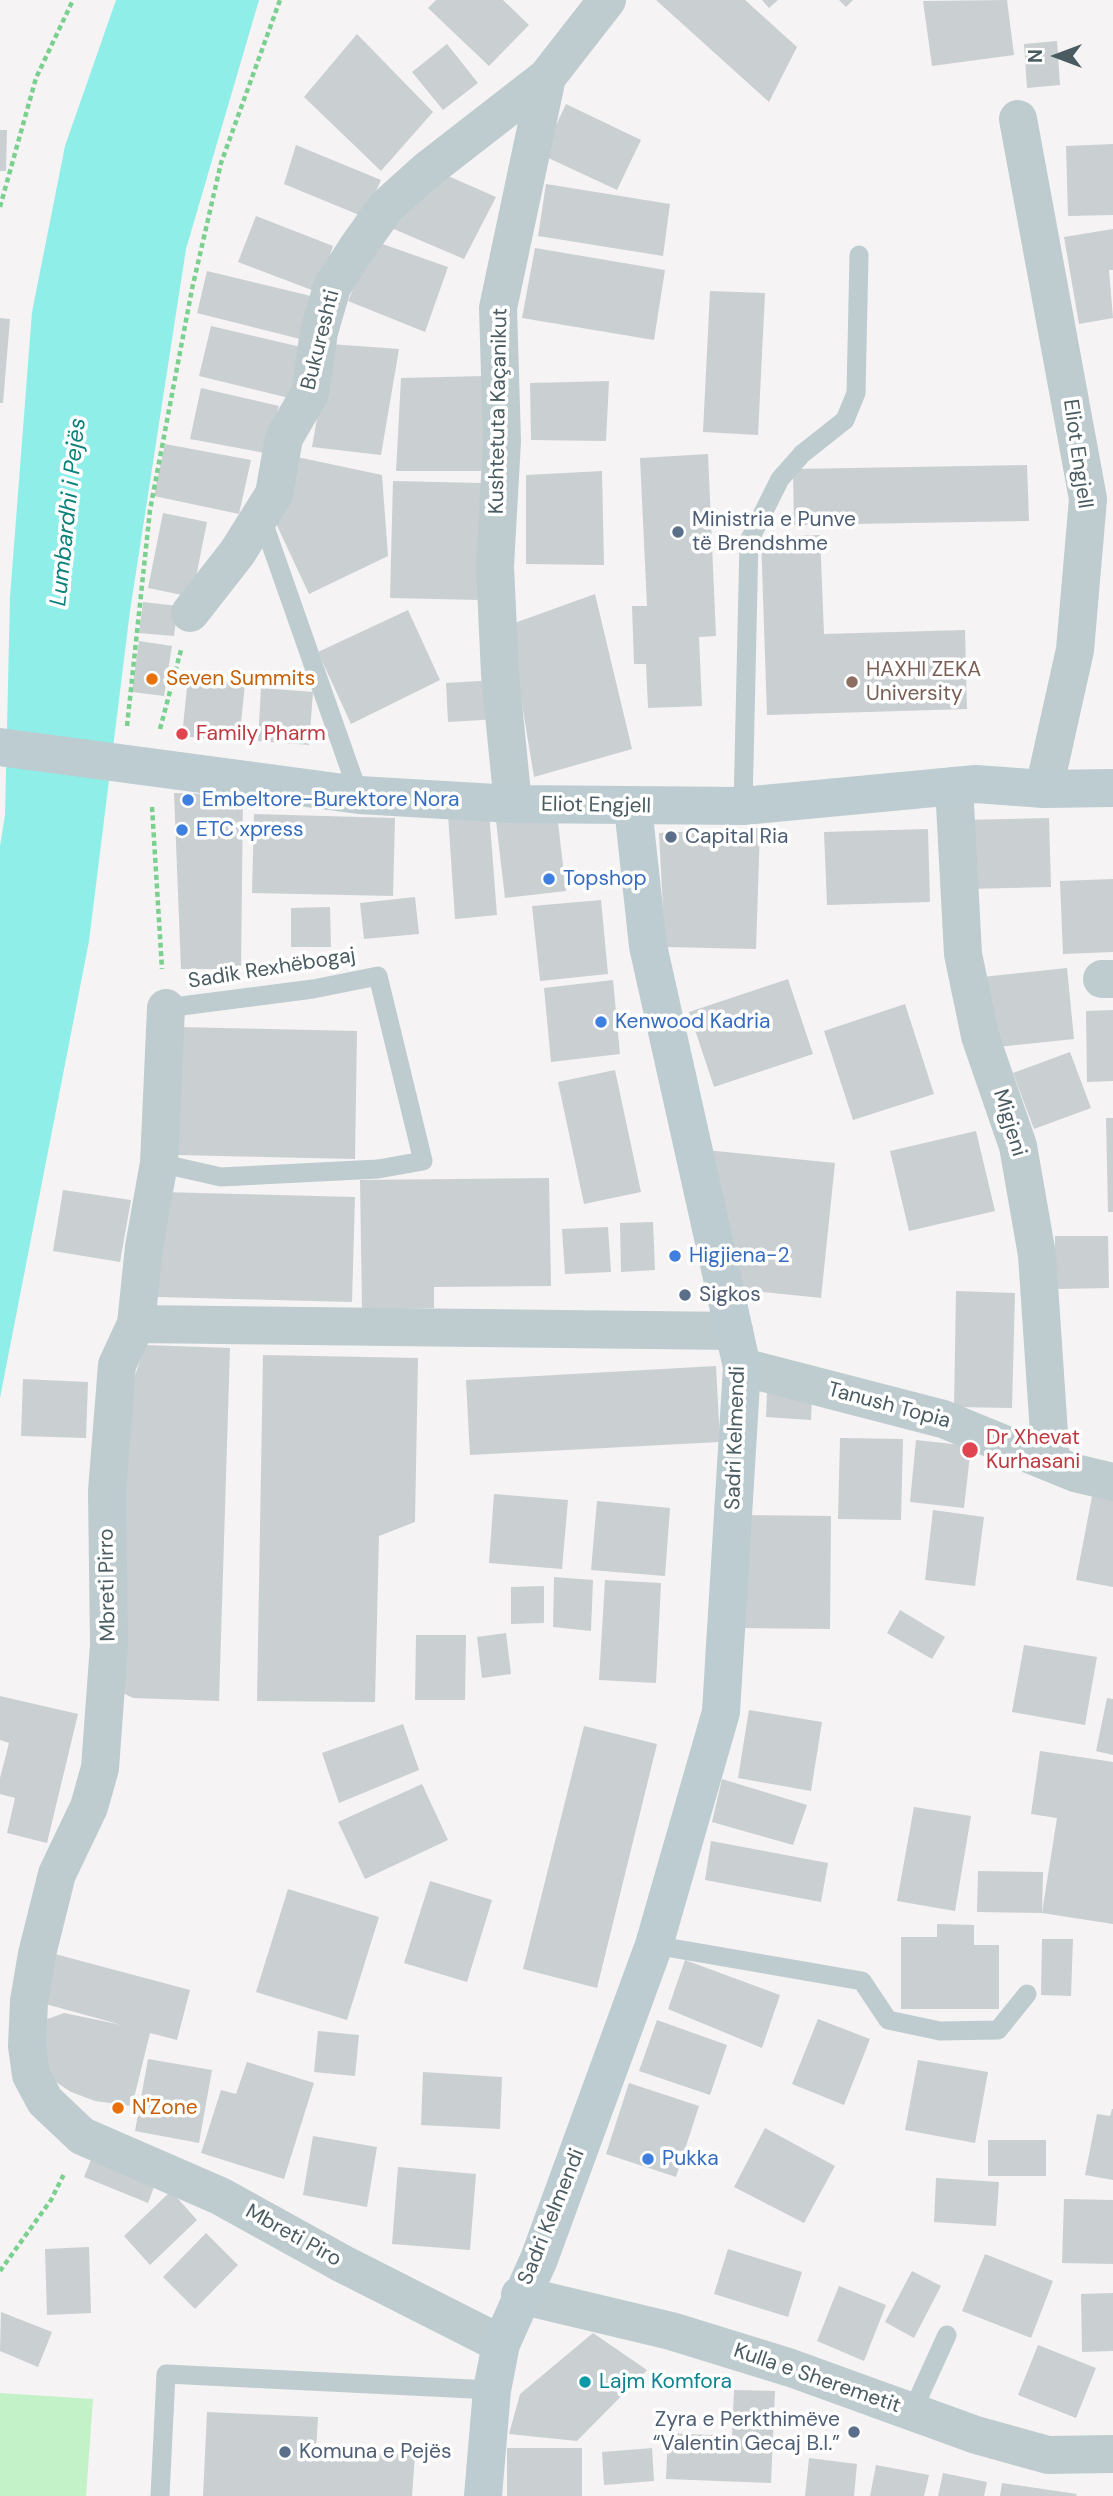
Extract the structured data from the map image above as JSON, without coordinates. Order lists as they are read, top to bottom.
{
  "streets": {
    "street": [
      "Bukureshti",
      "Kushtetuta Kaçanikut",
      "Eliot Engjell",
      "Migjeni",
      "Tanush Topia",
      "Sadri Kelmendi",
      "Mbreti Pirro",
      "Mbreti Piro",
      "Kulla e Sheremetit"
    ],
    "lane": ["Sadik Rexhëbogaj"]
  },
  "crossings": [
    ["Bukureshti", "Kushtetuta Kaçanikut"],
    ["Kushtetuta Kaçanikut", "Eliot Engjell"],
    ["Eliot Engjell", "Sadik Rexhëbogaj"],
    ["Eliot Engjell", "Migjeni"],
    ["Eliot Engjell", "Sadri Kelmendi"],
    ["Sadik Rexhëbogaj", "Mbreti Pirro"],
    ["Migjeni", "Tanush Topia"],
    ["Tanush Topia", "Sadri Kelmendi"],
    ["Tanush Topia", "Mbreti Pirro"],
    ["Sadri Kelmendi", "Mbreti Piro"],
    ["Sadri Kelmendi", "Kulla e Sheremetit"],
    ["Mbreti Pirro", "Mbreti Piro"]
  ],
  "water": ["Lumbardhi i Pejës"],
  "places": [
    "Ministria e Punve të Brendshme",
    "Seven Summits",
    "HAXHI ZEKA University",
    "Family Pharm",
    "Embeltore-Burektore Nora",
    "ETC xpress",
    "Capital Ria",
    "Topshop",
    "Kenwood Kadria",
    "Higjiena-2",
    "Sigkos",
    "Dr Xhevat Kurhasani",
    "N'Zone",
    "Pukka",
    "Lajm Komfora",
    "Zyra e Perkthimëve “Valentin Gecaj B.I.”",
    "Komuna e Pejës"
  ],
  "north": "left"
}
